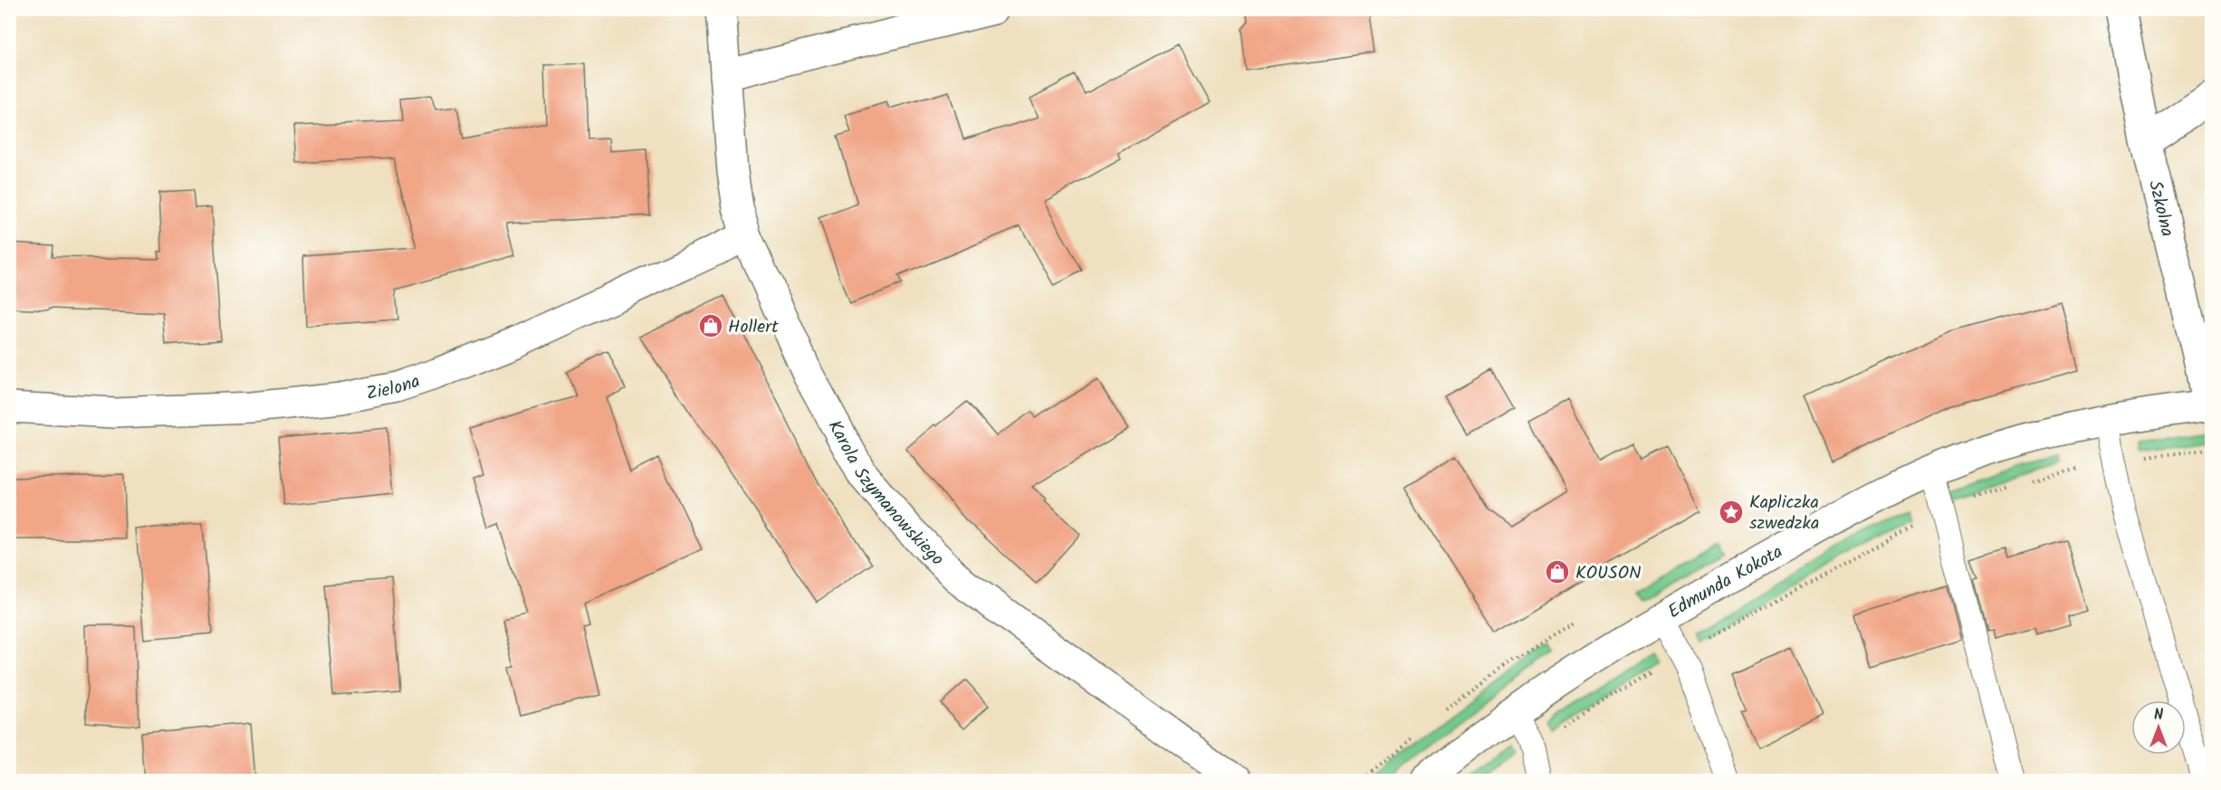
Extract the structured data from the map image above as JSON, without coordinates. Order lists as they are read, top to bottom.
{
  "streets": {
    "street": [
      "Szkolna",
      "Zielona",
      "Karola Szymanowskiego",
      "Edmunda Kokota"
    ]
  },
  "crossings": [
    ["Szkolna", "Edmunda Kokota"],
    ["Zielona", "Karola Szymanowskiego"]
  ],
  "places": {
    "shop": ["Hollert", "KOUSON"],
    "place": ["Kapliczka szwedzka"]
  },
  "north": "top"
}
